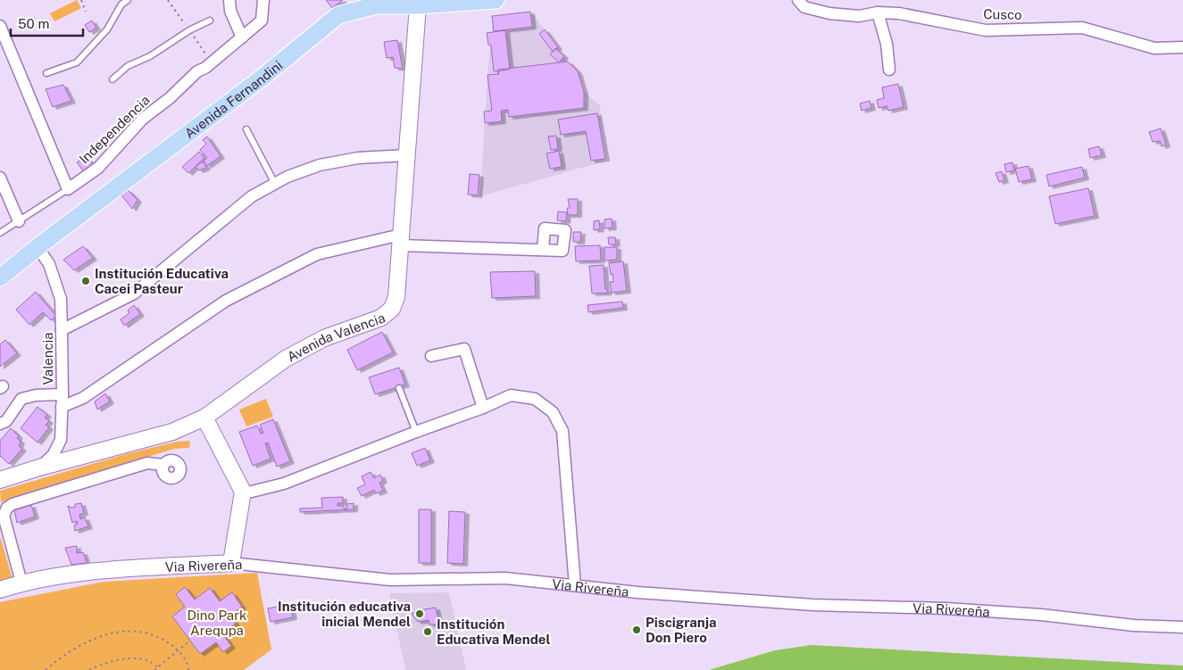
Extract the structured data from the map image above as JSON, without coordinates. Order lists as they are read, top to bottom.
{
  "streets": {
    "main road": ["Avenida Fernandini"],
    "street": [
      "Cusco",
      "Independencia",
      "Avenida Valencia",
      "Valencia",
      "Via Rivereña"
    ]
  },
  "crossings": [
    ["Avenida Fernandini", "Avenida Valencia"],
    ["Avenida Fernandini", "Valencia"],
    ["Avenida Valencia", "Valencia"]
  ],
  "parks": ["Dino Park Arequpa"],
  "places": [
    "Institución Educativa Cacei Pasteur",
    "Institución educativa inicial Mendel",
    "Piscigranja Don Piero",
    "Institución Educativa Mendel"
  ],
  "scale_bar": "50 m"
}
